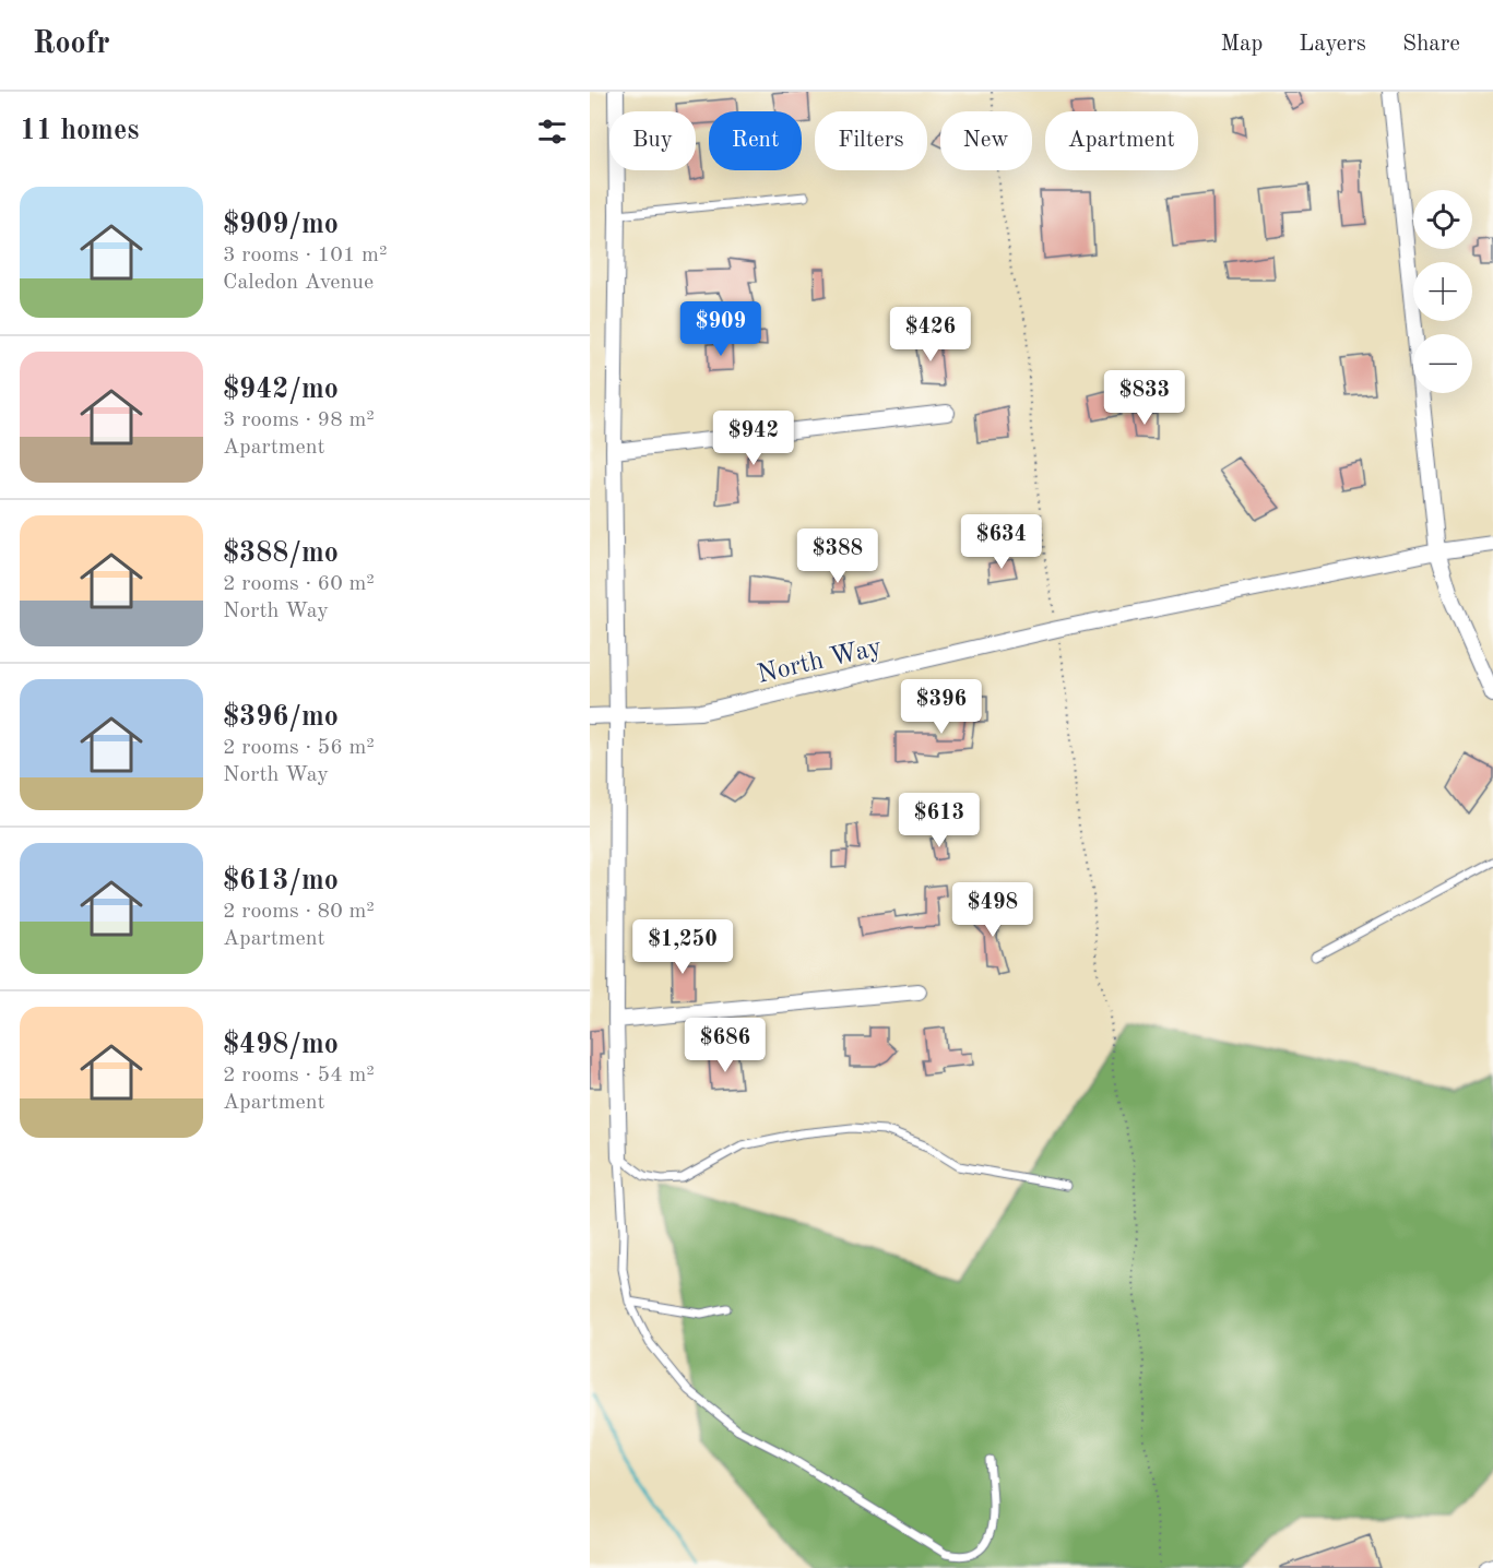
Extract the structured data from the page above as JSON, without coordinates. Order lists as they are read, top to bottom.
{
  "streets": {
    "street": ["North Way"]
  },
  "page": {
    "header": "Roofr",
    "nav": ["Map", "Layers", "Share"],
    "heading": "11 homes",
    "chip": [
      "Buy",
      "Rent",
      "Filters",
      "New",
      "Apartment"
    ],
    "list": [
      {
        "name": "$909/mo",
        "note": "3 rooms · 101 m² · Caledon Avenue"
      },
      {
        "name": "$942/mo",
        "note": "3 rooms · 98 m² · Apartment"
      },
      {
        "name": "$388/mo",
        "note": "2 rooms · 60 m² · North Way"
      },
      {
        "name": "$396/mo",
        "note": "2 rooms · 56 m² · North Way"
      },
      {
        "name": "$613/mo",
        "note": "2 rooms · 80 m² · Apartment"
      },
      {
        "name": "$498/mo",
        "note": "2 rooms · 54 m² · Apartment"
      }
    ],
    "map_buttons": ["+", "−"],
    "price": [
      "$909",
      "$426",
      "$833",
      "$942",
      "$634",
      "$388",
      "$396",
      "$613",
      "$498",
      "$1,250",
      "$686"
    ]
  }
}
